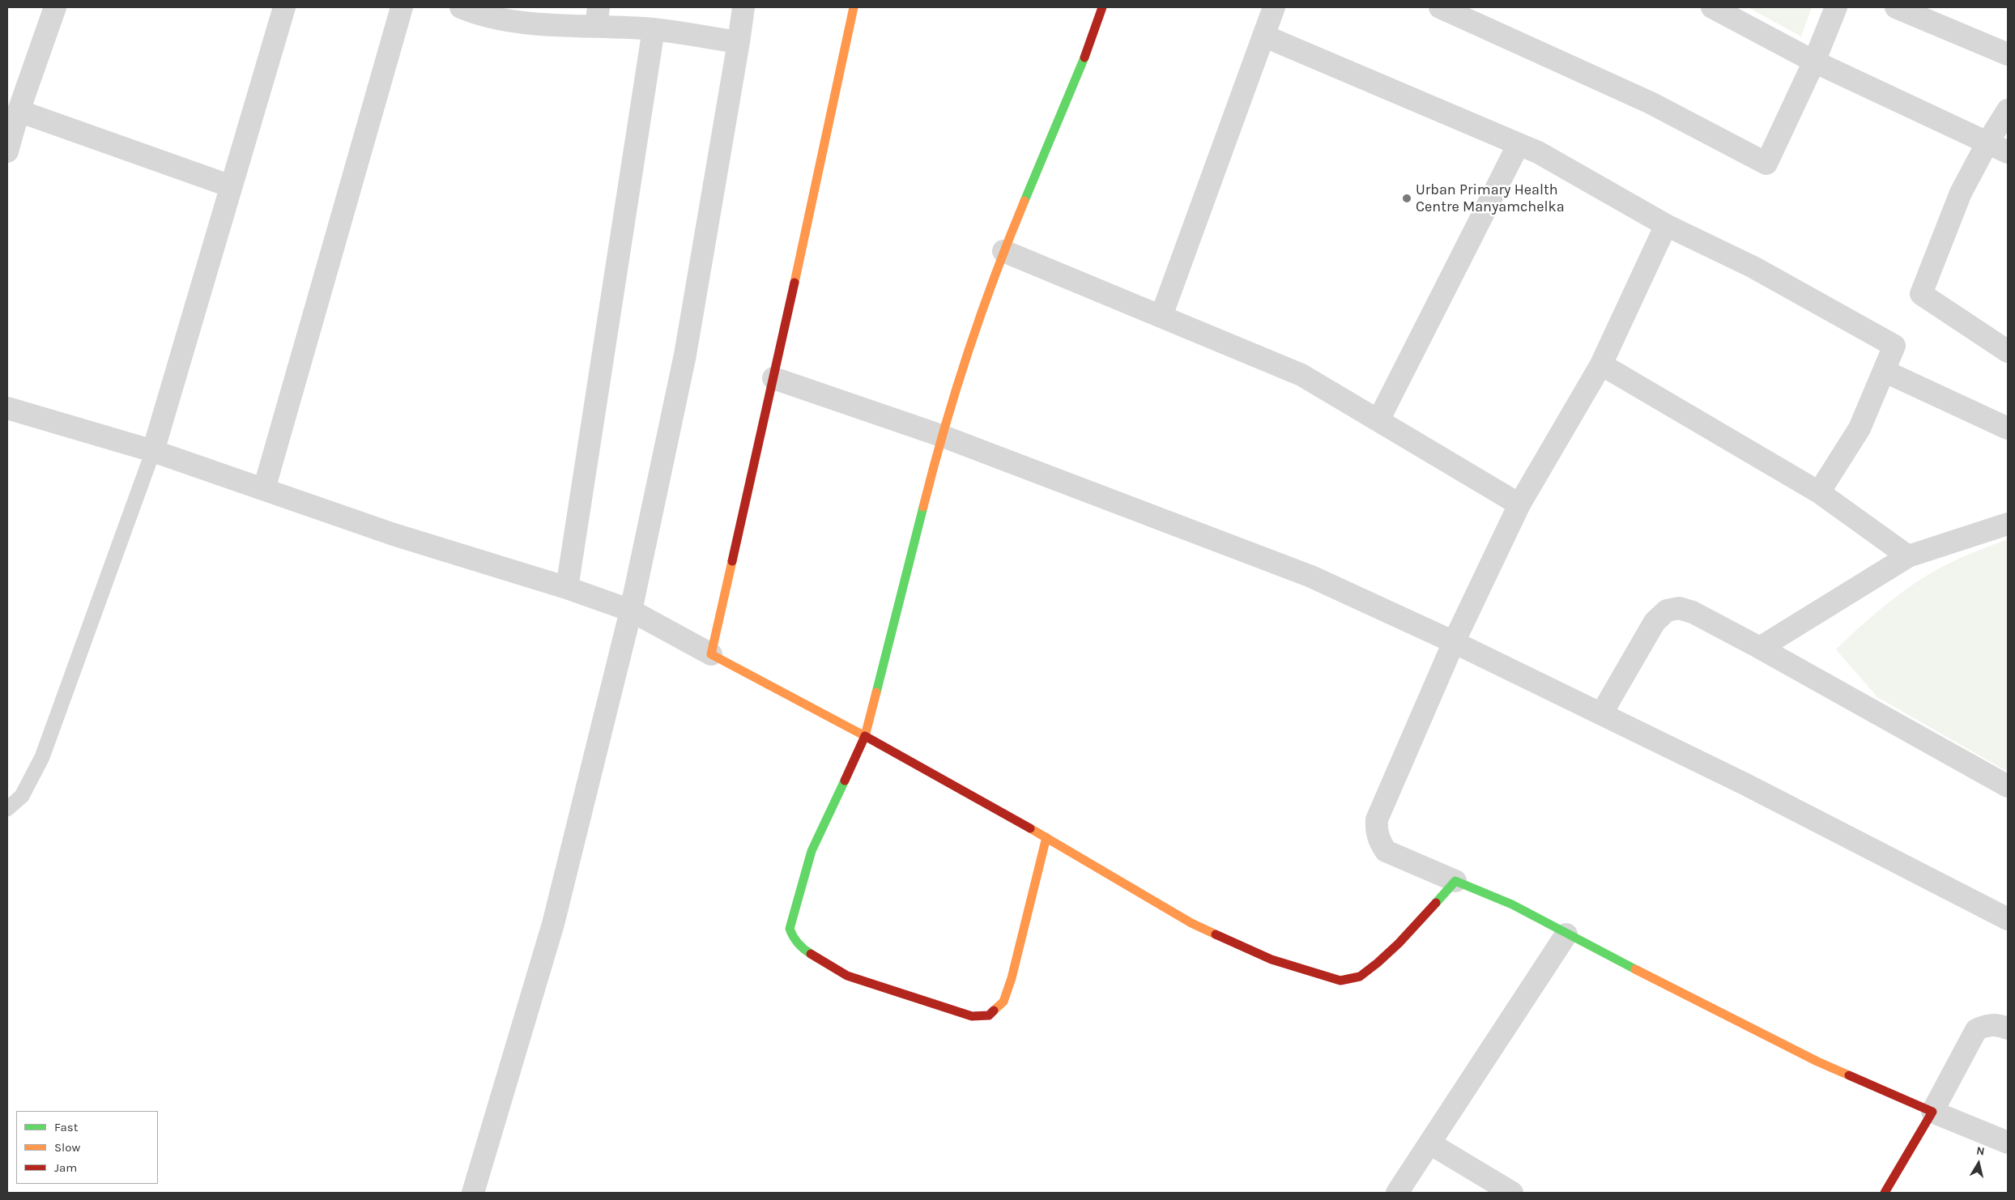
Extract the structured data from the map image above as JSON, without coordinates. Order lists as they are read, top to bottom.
{
  "places": ["Urban Primary Health Centre Manyamchelka"],
  "legend": ["Fast", "Slow", "Jam"],
  "north": "top"
}
